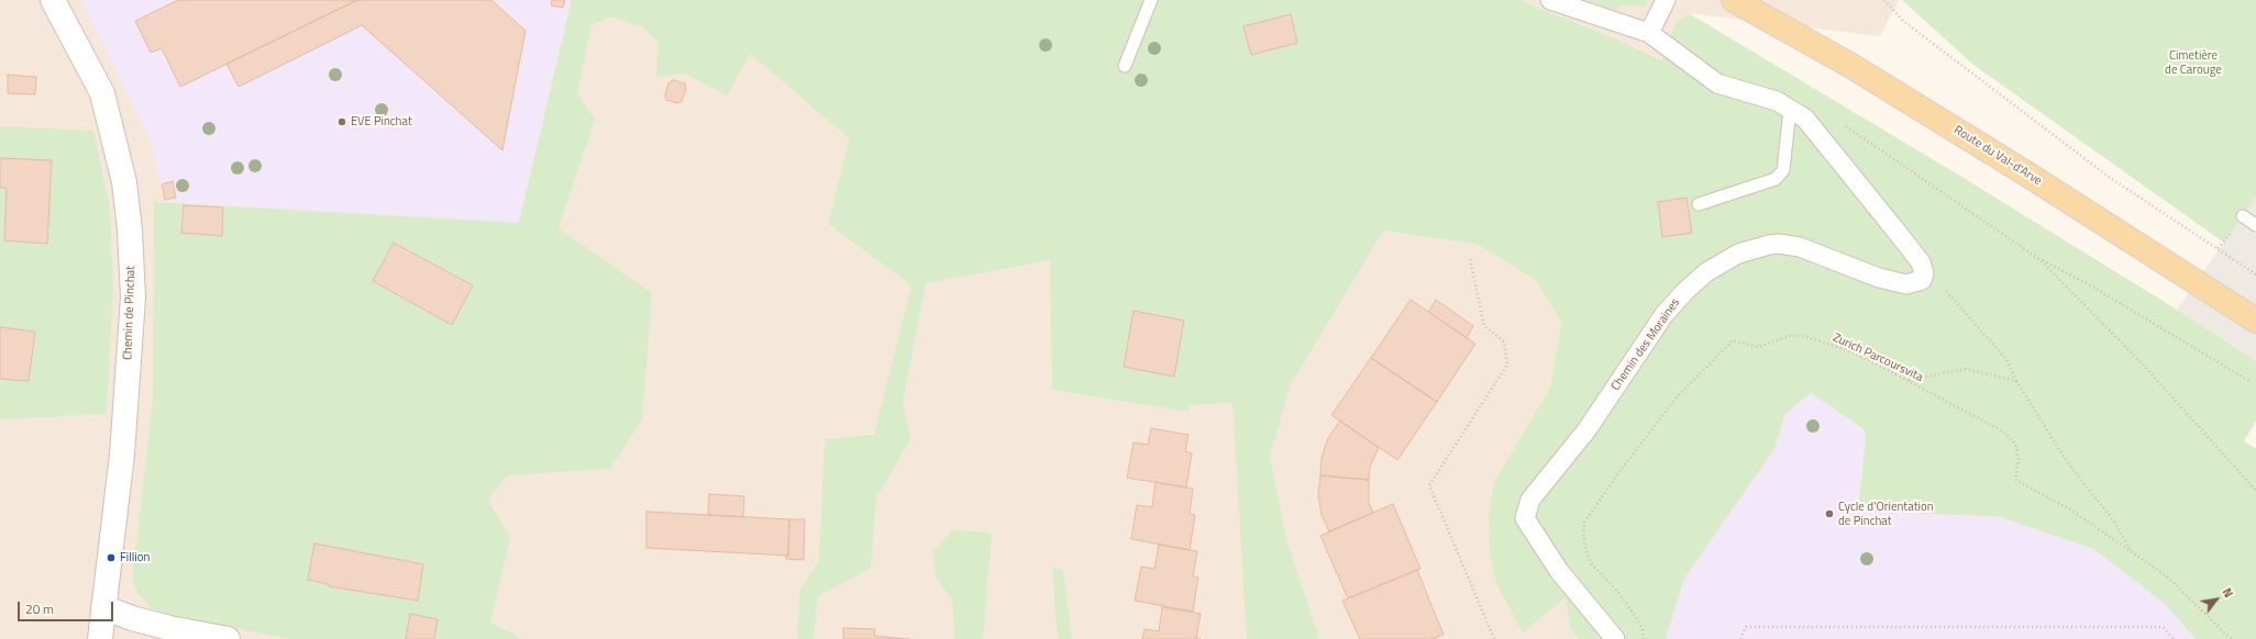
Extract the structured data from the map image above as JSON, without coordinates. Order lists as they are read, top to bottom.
{
  "streets": {
    "main road": ["Route du Val-d'Arve"],
    "street": ["Chemin de Pinchat", "Chemin des Moraines"],
    "path": ["Zurich Parcoursvita"]
  },
  "parks": ["Cimetière de Carouge"],
  "places": ["EVE Pinchat", "Cycle d'Orientation de Pinchat", "Fillion"],
  "scale_bar": "20 m",
  "north": "top right"
}
